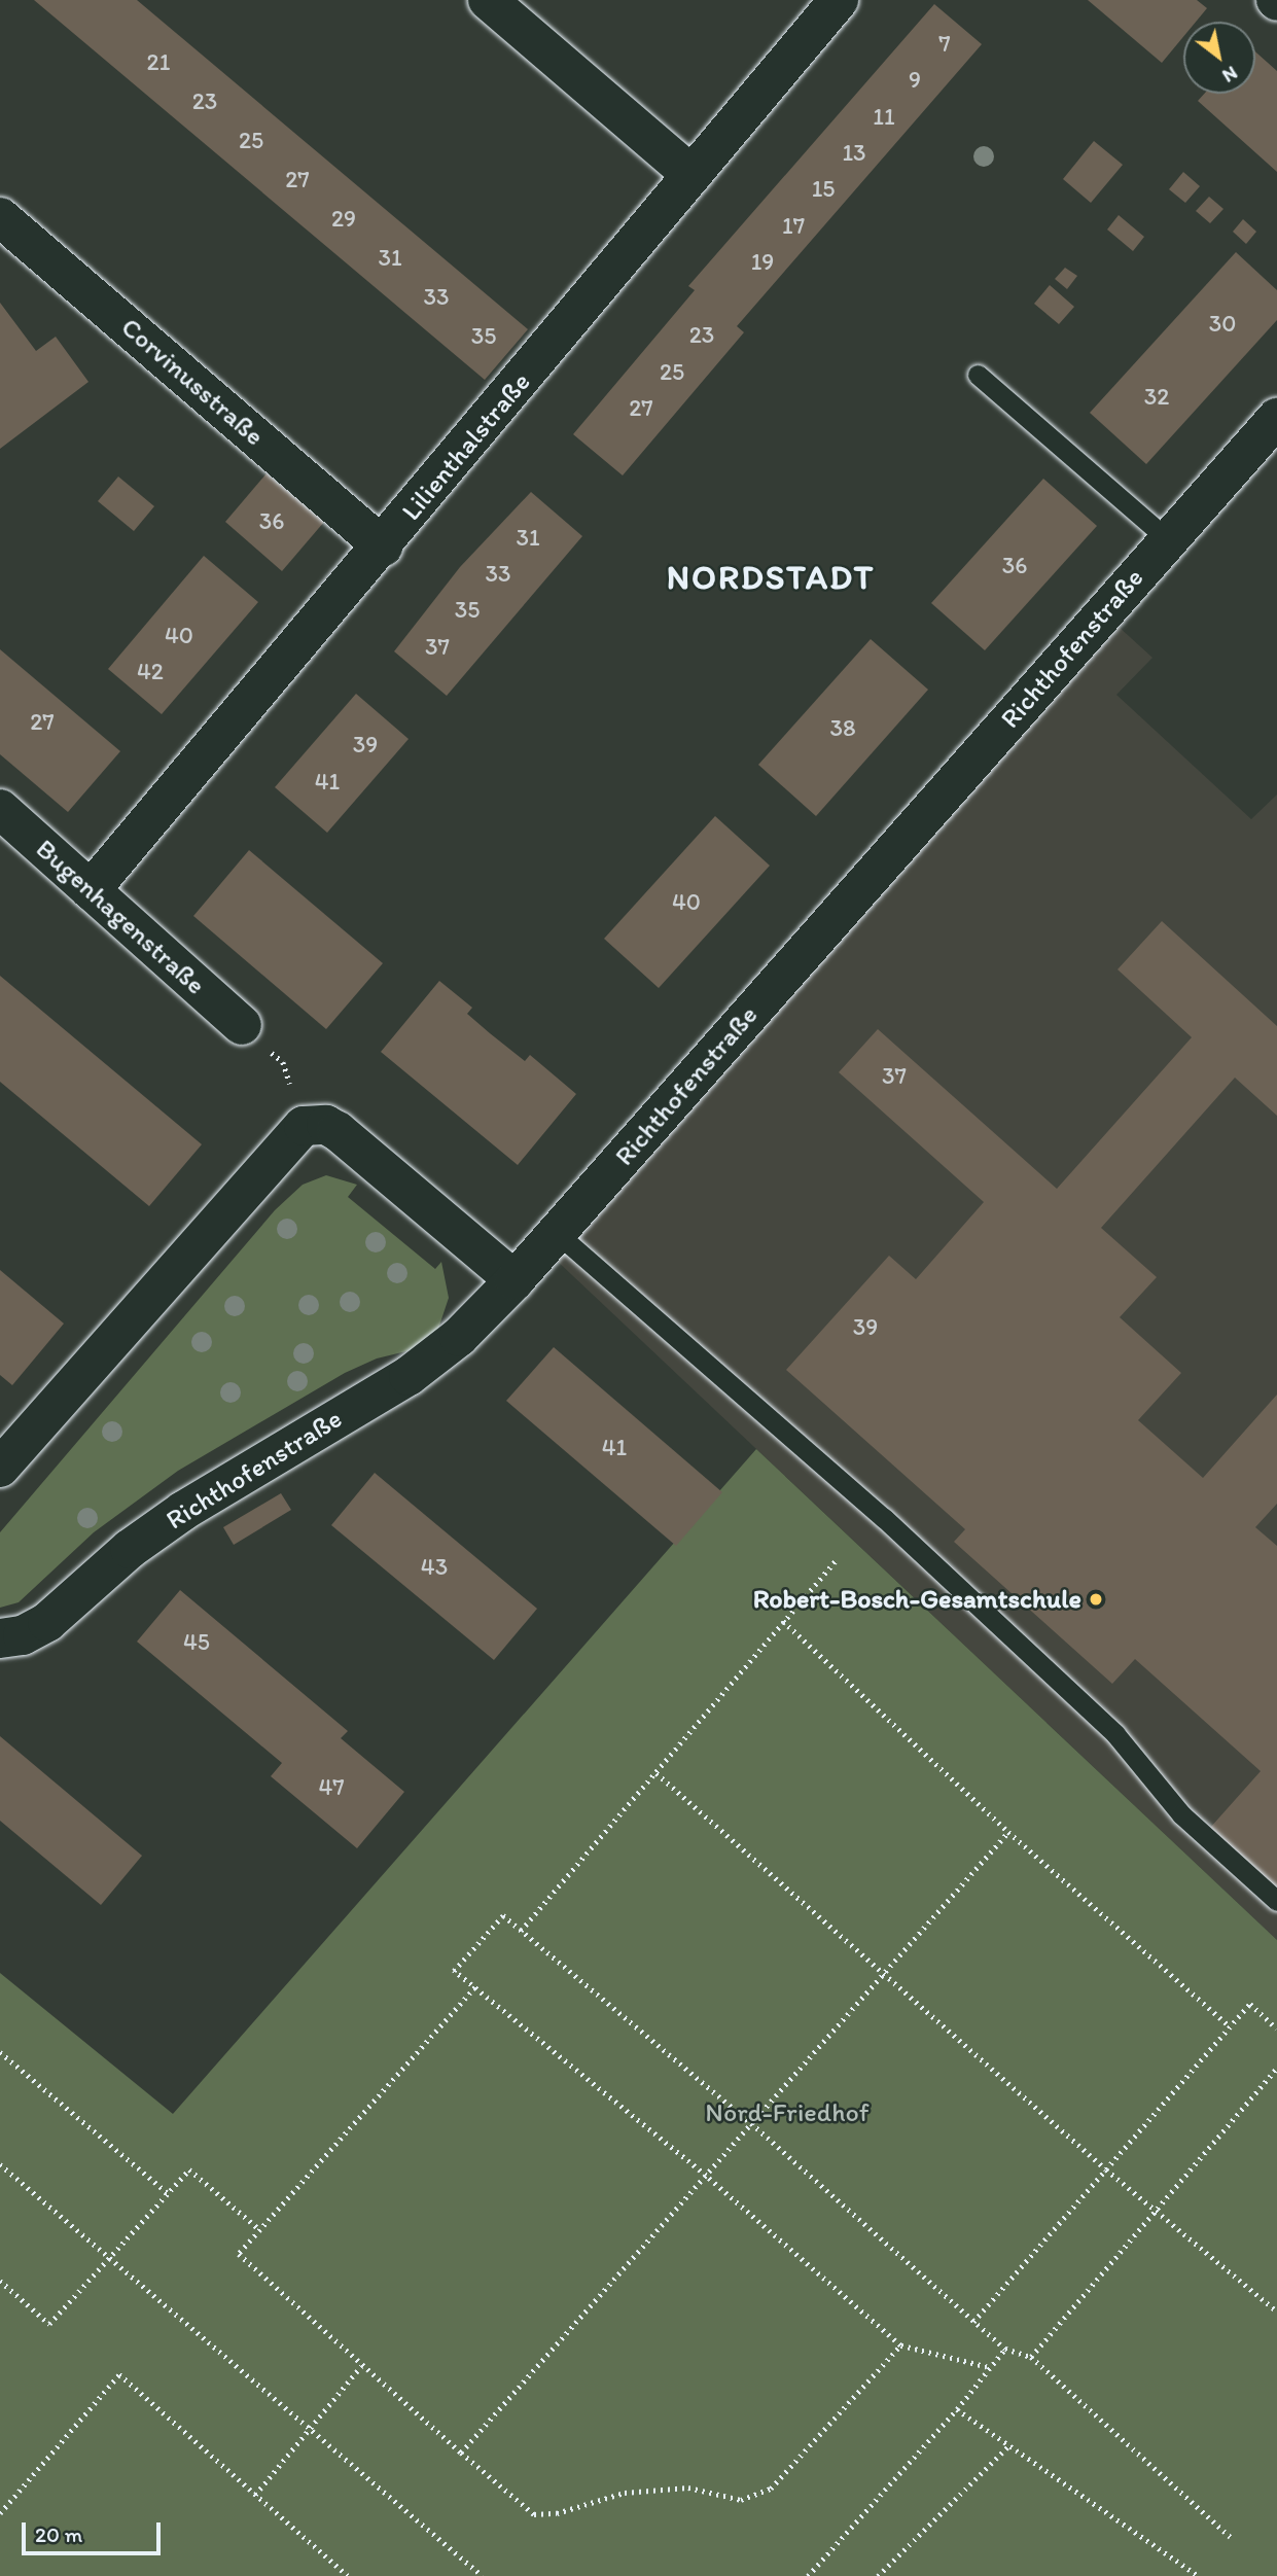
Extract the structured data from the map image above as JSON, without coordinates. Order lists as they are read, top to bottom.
{
  "streets": {
    "street": [
      "Corvinusstraße",
      "Lilienthalstraße",
      "Richthofenstraße",
      "Bugenhagenstraße"
    ]
  },
  "crossings": [
    ["Corvinusstraße", "Lilienthalstraße"],
    ["Lilienthalstraße", "Bugenhagenstraße"]
  ],
  "districts": ["NORDSTADT"],
  "parks": ["Nord-Friedhof"],
  "places": ["Robert-Bosch-Gesamtschule"],
  "house_numbers": [
    "7",
    "21",
    "9",
    "23",
    "11",
    "25",
    "13",
    "27",
    "15",
    "29",
    "17",
    "31",
    "19",
    "33",
    "30",
    "23",
    "35",
    "25",
    "32",
    "27",
    "36",
    "31",
    "36",
    "33",
    "35",
    "40",
    "37",
    "42",
    "27",
    "38",
    "39",
    "41",
    "40",
    "37",
    "39",
    "41",
    "43",
    "45",
    "47"
  ],
  "scale_bar": "20 m",
  "north": "bottom right"
}
